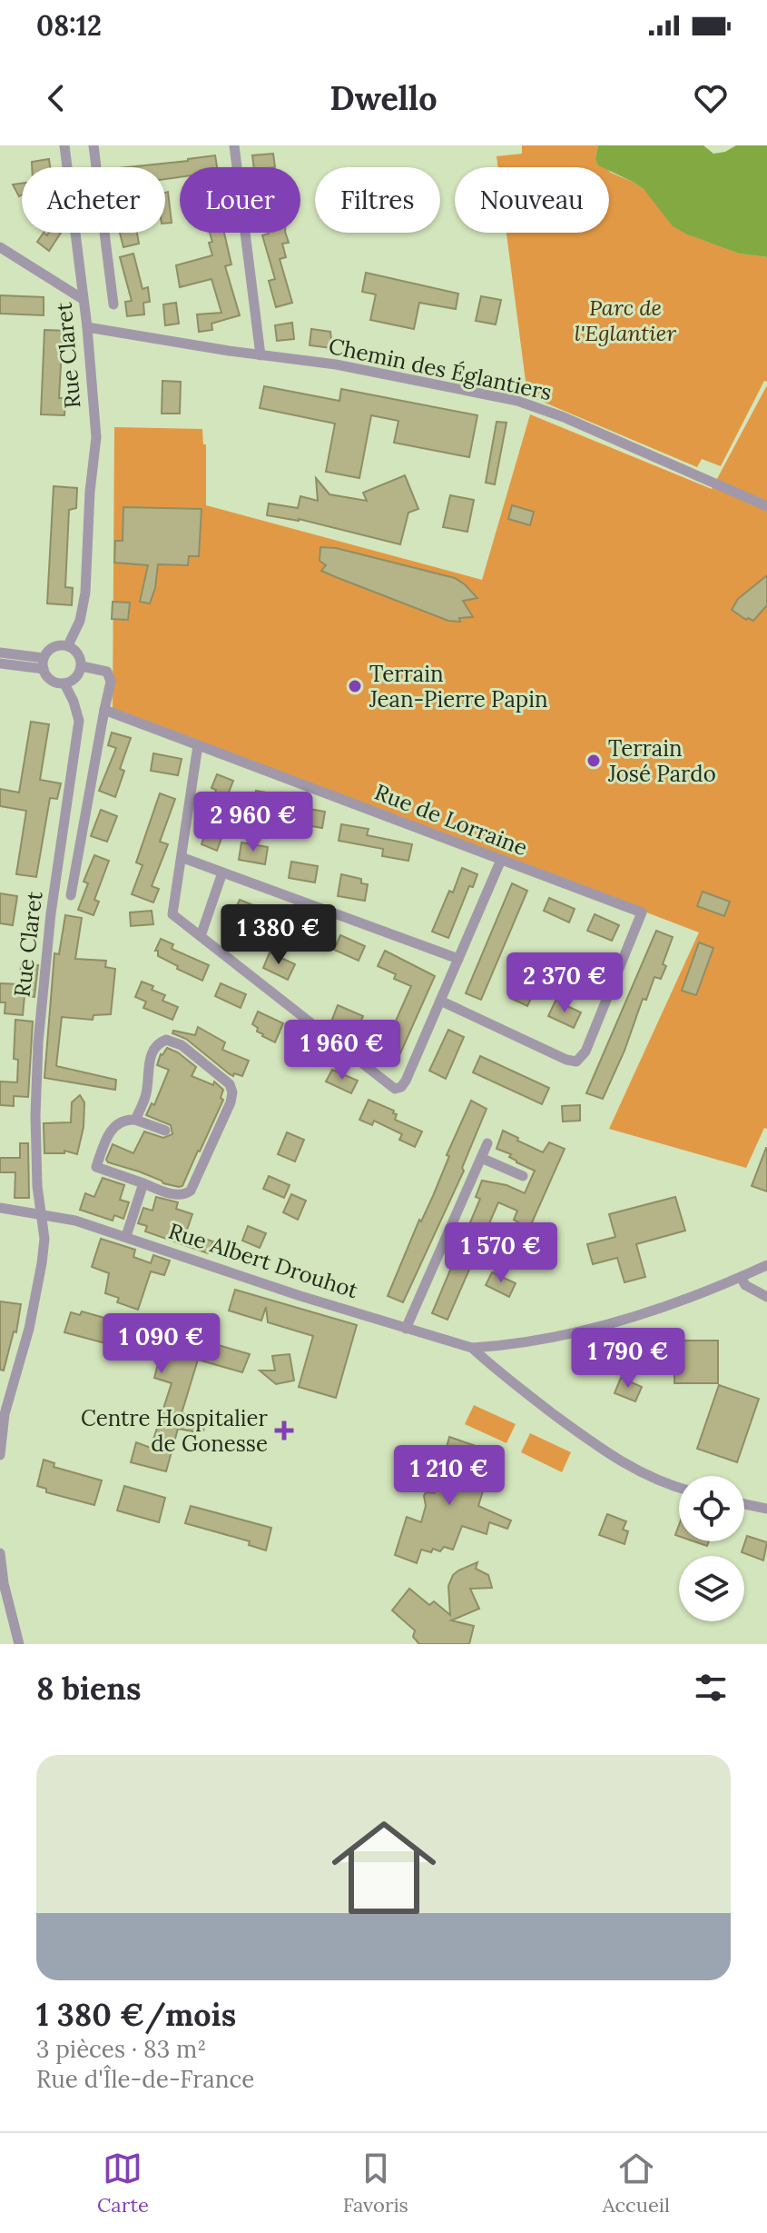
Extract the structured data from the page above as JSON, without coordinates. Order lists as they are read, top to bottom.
{
  "streets": {
    "street": [
      "Rue Claret",
      "Chemin des Églantiers",
      "Rue de Lorraine",
      "Rue Albert Drouhot"
    ]
  },
  "crossings": [
    ["Rue Claret", "Chemin des Églantiers"],
    ["Rue Claret", "Rue Albert Drouhot"]
  ],
  "parks": ["Parc de l'Eglantier"],
  "places": {
    "other": ["Terrain Jean-Pierre Papin", "Terrain José Pardo"],
    "health": ["Centre Hospitalier de Gonesse"]
  },
  "page": {
    "status": "08:12",
    "header": "Dwello",
    "chip": [
      "Acheter",
      "Louer",
      "Filtres",
      "Nouveau"
    ],
    "price": [
      "2 960 €",
      "1 380 €",
      "2 370 €",
      "1 960 €",
      "1 570 €",
      "1 090 €",
      "1 790 €",
      "1 210 €"
    ],
    "heading": "8 biens",
    "list": [
      {
        "name": "1 380 €/mois",
        "note": "3 pièces · 83 m² · Rue d'Île-de-France"
      }
    ],
    "tabs": ["Carte", "Favoris", "Accueil"]
  }
}
